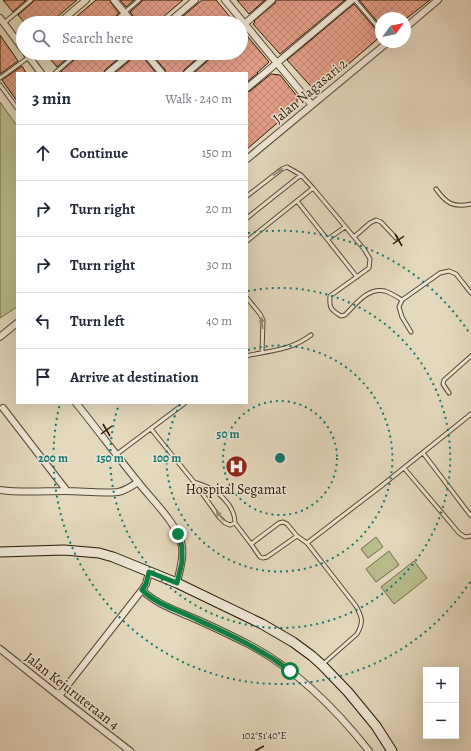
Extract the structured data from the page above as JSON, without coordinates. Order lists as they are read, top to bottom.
{
  "streets": {
    "street": ["Jalan Nagasari 2", "Jalan Kejuruteraan 4"]
  },
  "places": {
    "hospital": ["Hospital Segamat"]
  },
  "north": "top right",
  "page": {
    "search": "Search here",
    "heading": ["3 min", "Walk · 240 m"],
    "list": [
      ["Continue", "150 m"],
      ["Turn right", "20 m"],
      ["Turn right", "30 m"],
      ["Turn left", "40 m"],
      "Arrive at destination"
    ],
    "map_buttons": ["+", "−"]
  },
  "coordinates": ["102°51'40\"E"],
  "rings": [
    "50 m",
    "200 m",
    "150 m",
    "100 m"
  ]
}
